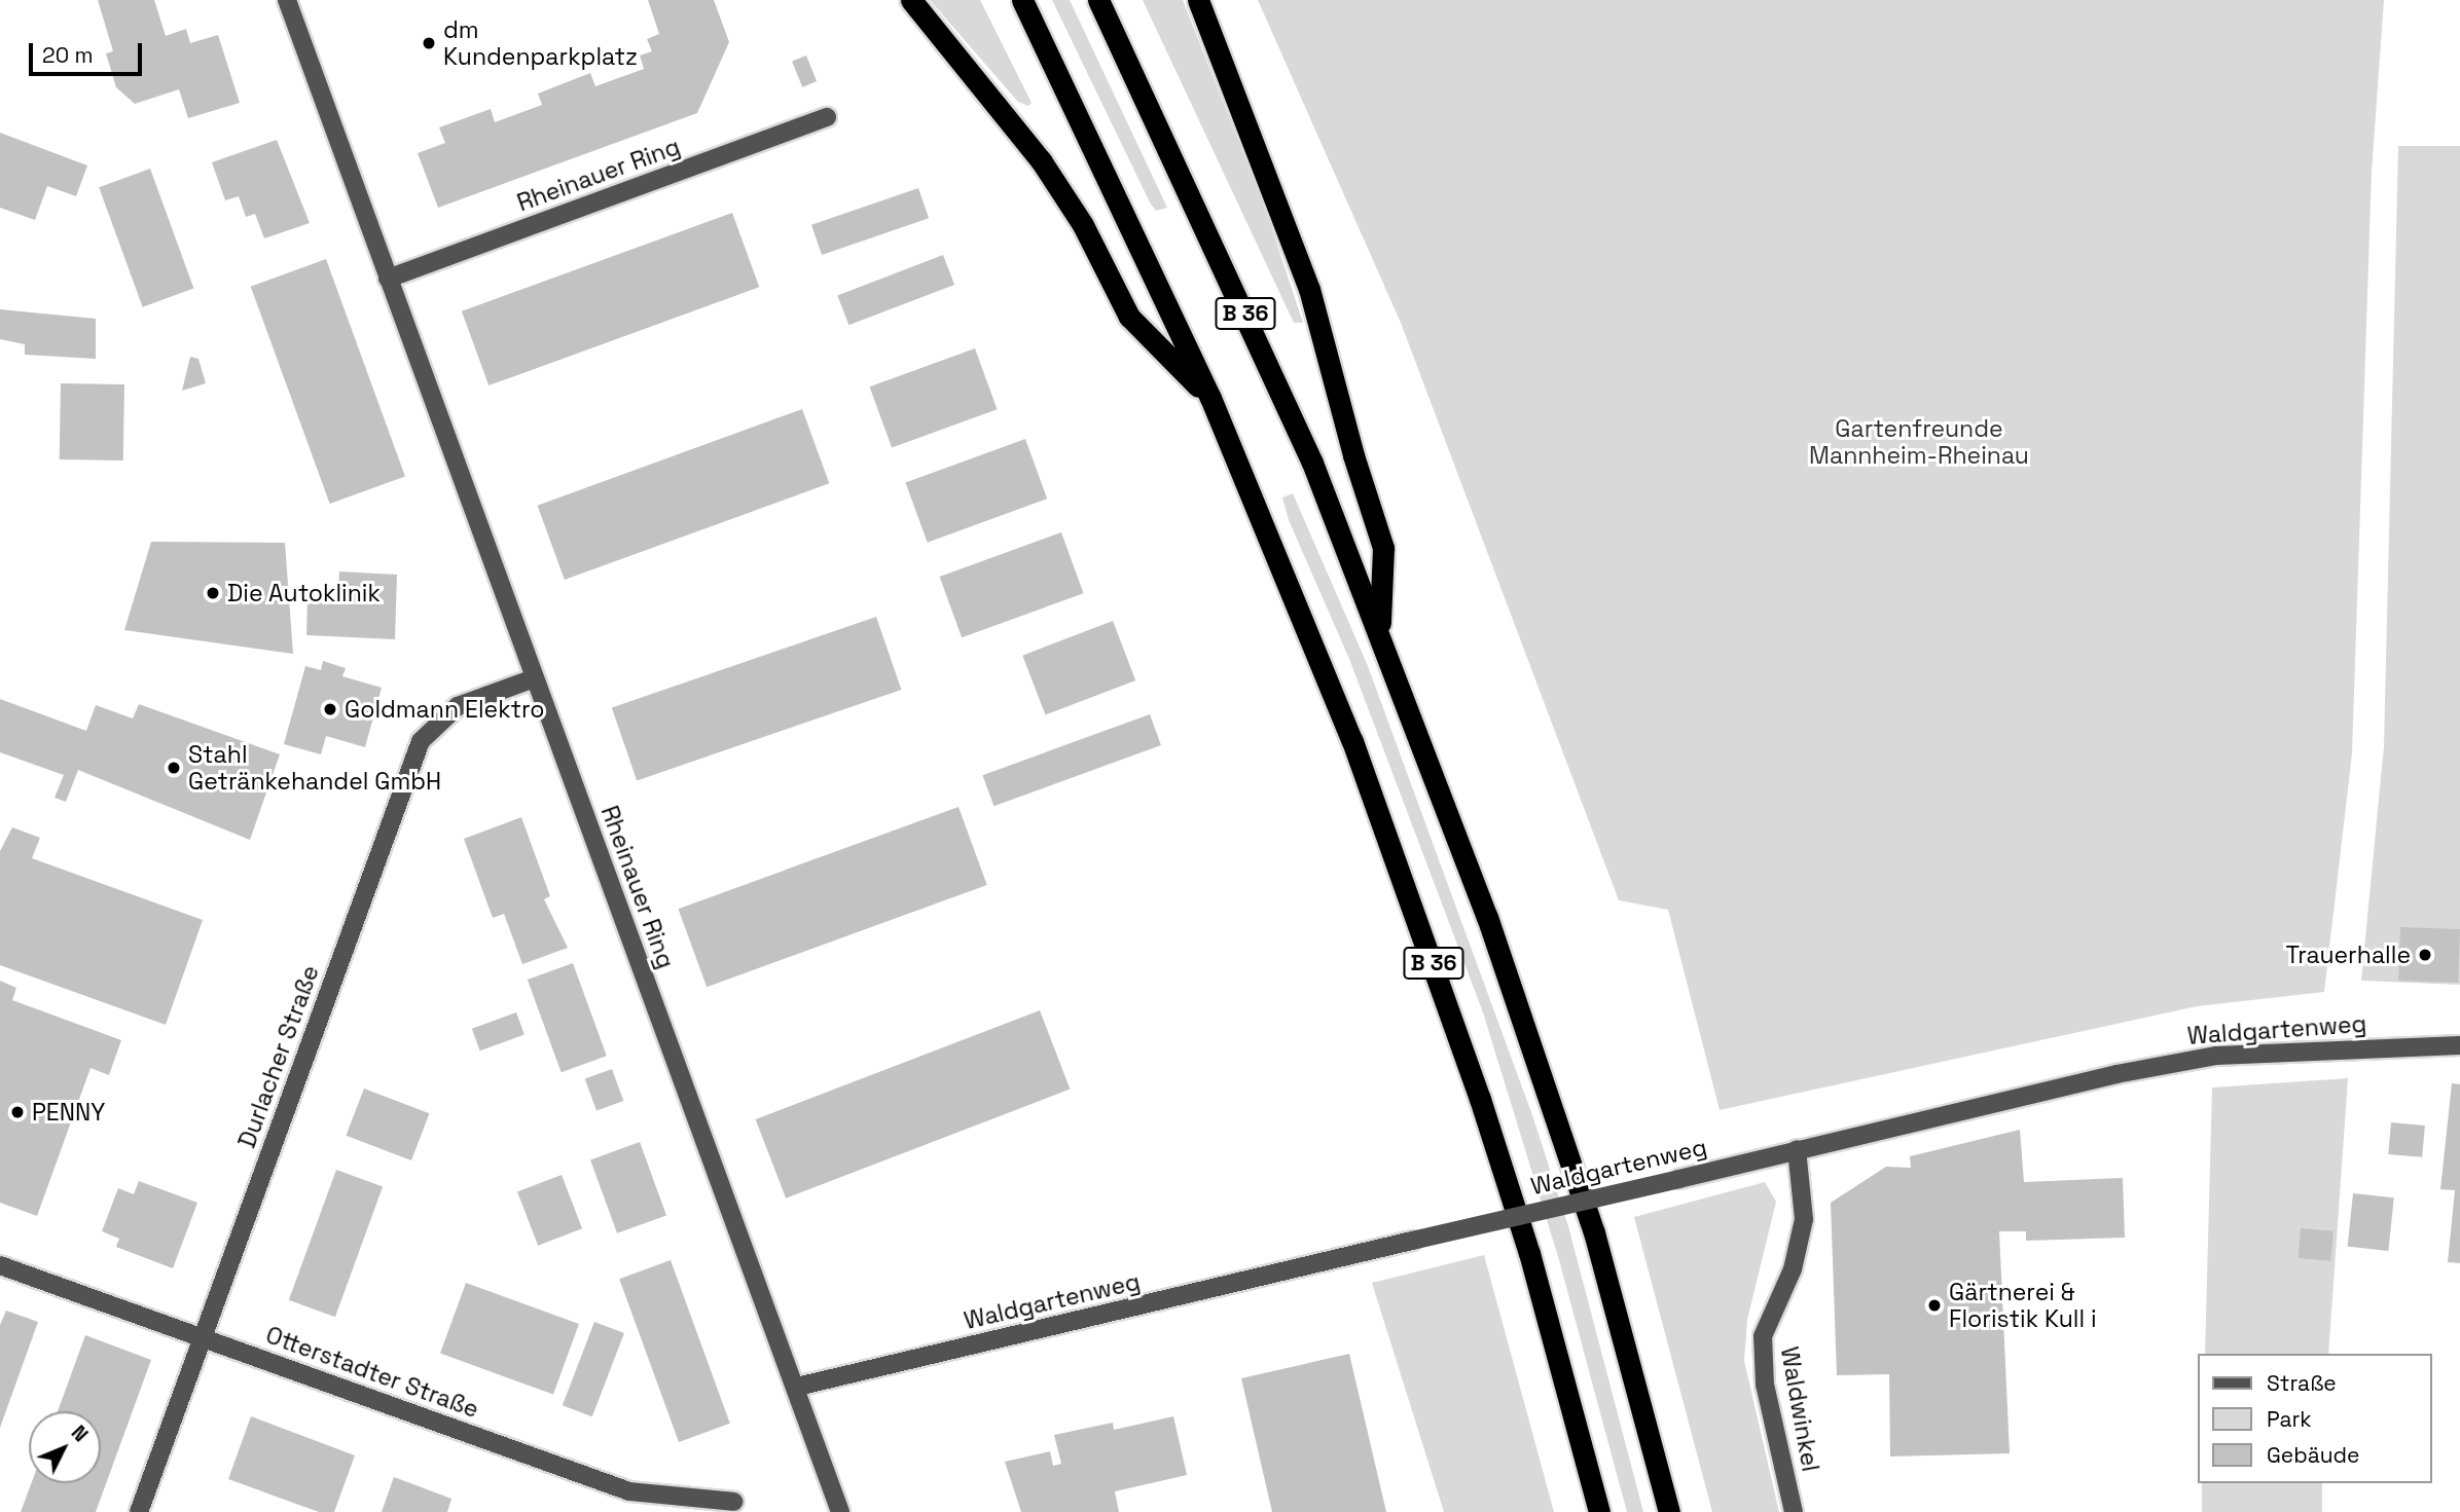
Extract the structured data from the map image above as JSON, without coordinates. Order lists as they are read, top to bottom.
{
  "streets": {
    "highway": ["B 36"],
    "street": [
      "Rheinauer Ring",
      "Waldgartenweg",
      "Durlacher Straße",
      "Otterstadter Straße",
      "Waldwinkel"
    ]
  },
  "crossings": [
    ["Rheinauer Ring", "Waldgartenweg"],
    ["Rheinauer Ring", "Durlacher Straße"],
    ["Waldgartenweg", "Waldwinkel"],
    ["Durlacher Straße", "Otterstadter Straße"]
  ],
  "parks": ["Gartenfreunde Mannheim-Rheinau"],
  "places": [
    "dm Kundenparkplatz",
    "Die Autoklinik",
    "Goldmann Elektro",
    "Stahl Getränkehandel GmbH",
    "Trauerhalle",
    "PENNY",
    "Gärtnerei & Floristik Kull i"
  ],
  "legend": ["Straße", "Park", "Gebäude"],
  "scale_bar": "20 m",
  "north": "top right"
}
